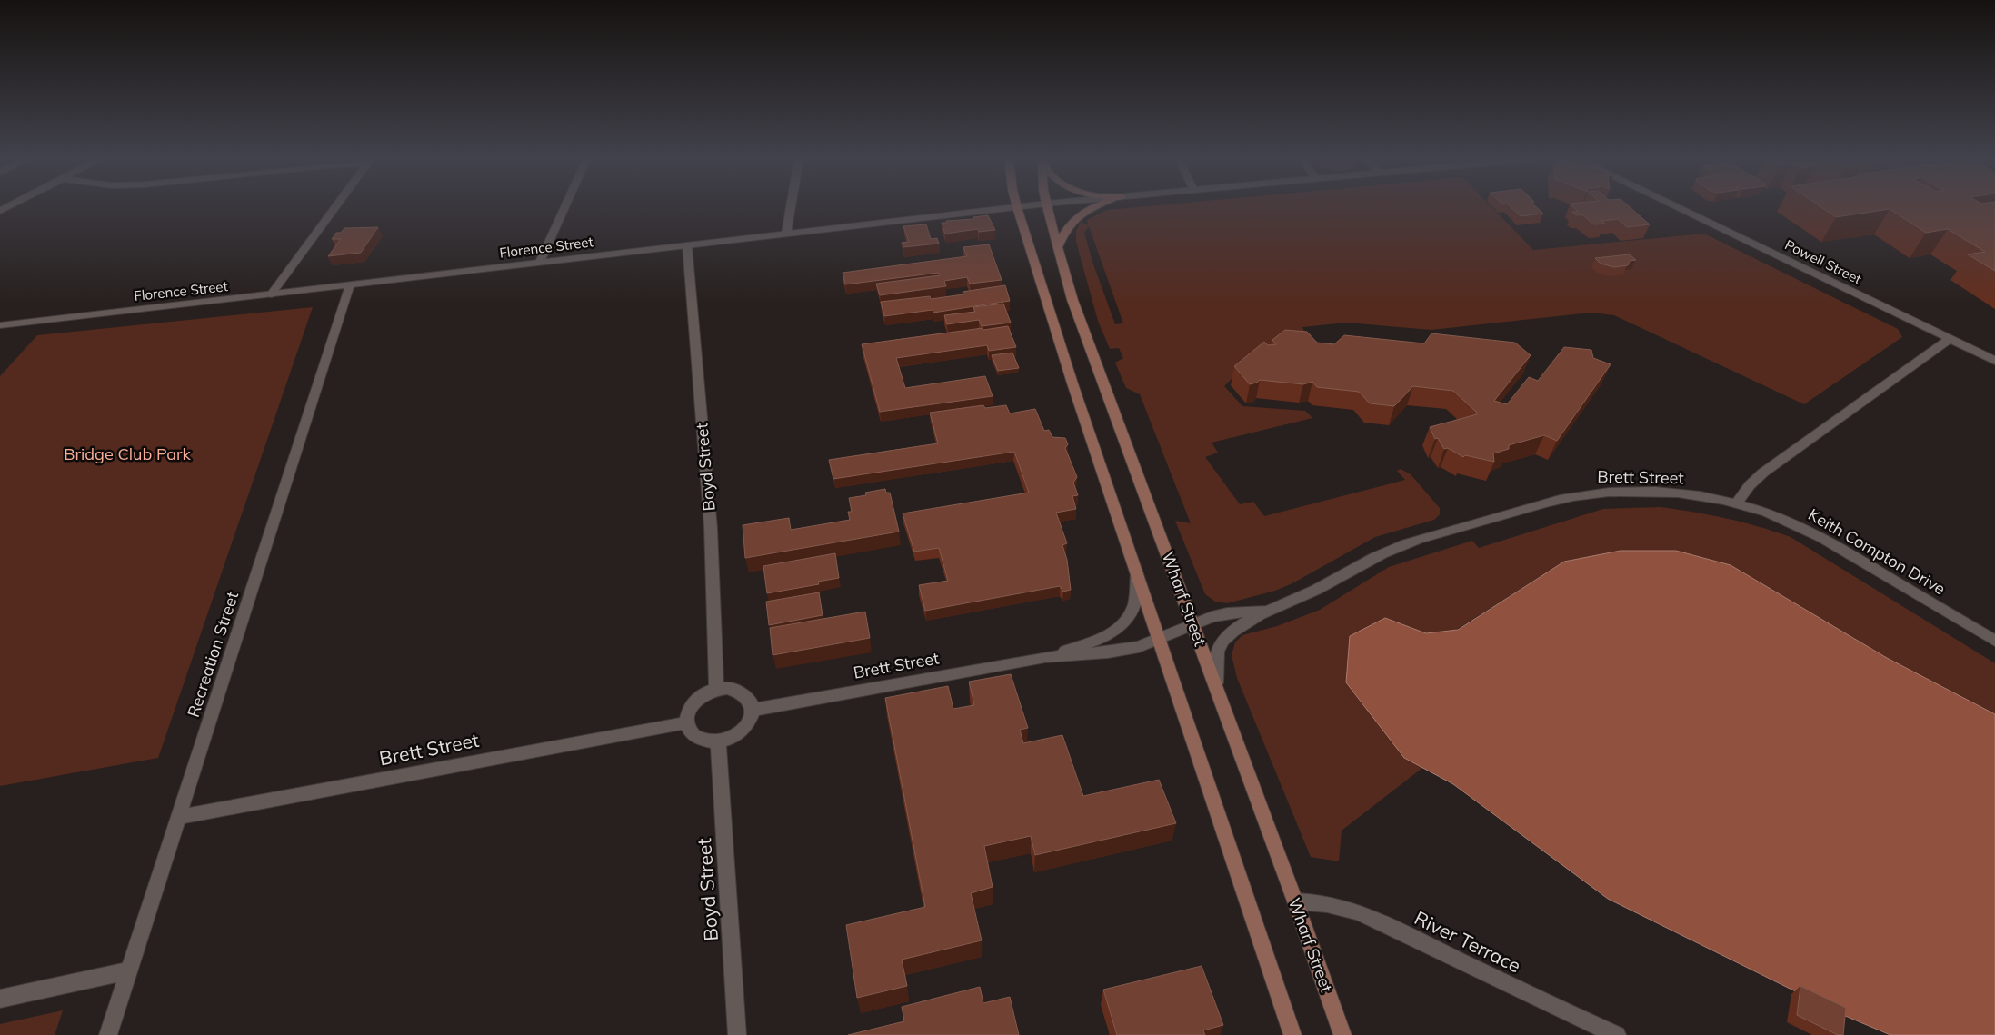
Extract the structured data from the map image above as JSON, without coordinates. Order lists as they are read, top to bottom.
{
  "streets": {
    "main road": ["Wharf Street"],
    "street": [
      "Florence Street",
      "Powell Street",
      "Boyd Street",
      "Brett Street",
      "Keith Compton Drive",
      "Recreation Street",
      "River Terrace"
    ]
  },
  "crossings": [
    ["Florence Street", "Boyd Street"],
    ["Florence Street", "Recreation Street"],
    ["Boyd Street", "Brett Street"],
    ["Brett Street", "Keith Compton Drive"],
    ["Brett Street", "Wharf Street"],
    ["Brett Street", "Recreation Street"],
    ["Wharf Street", "River Terrace"]
  ],
  "parks": ["Bridge Club Park"]
}
